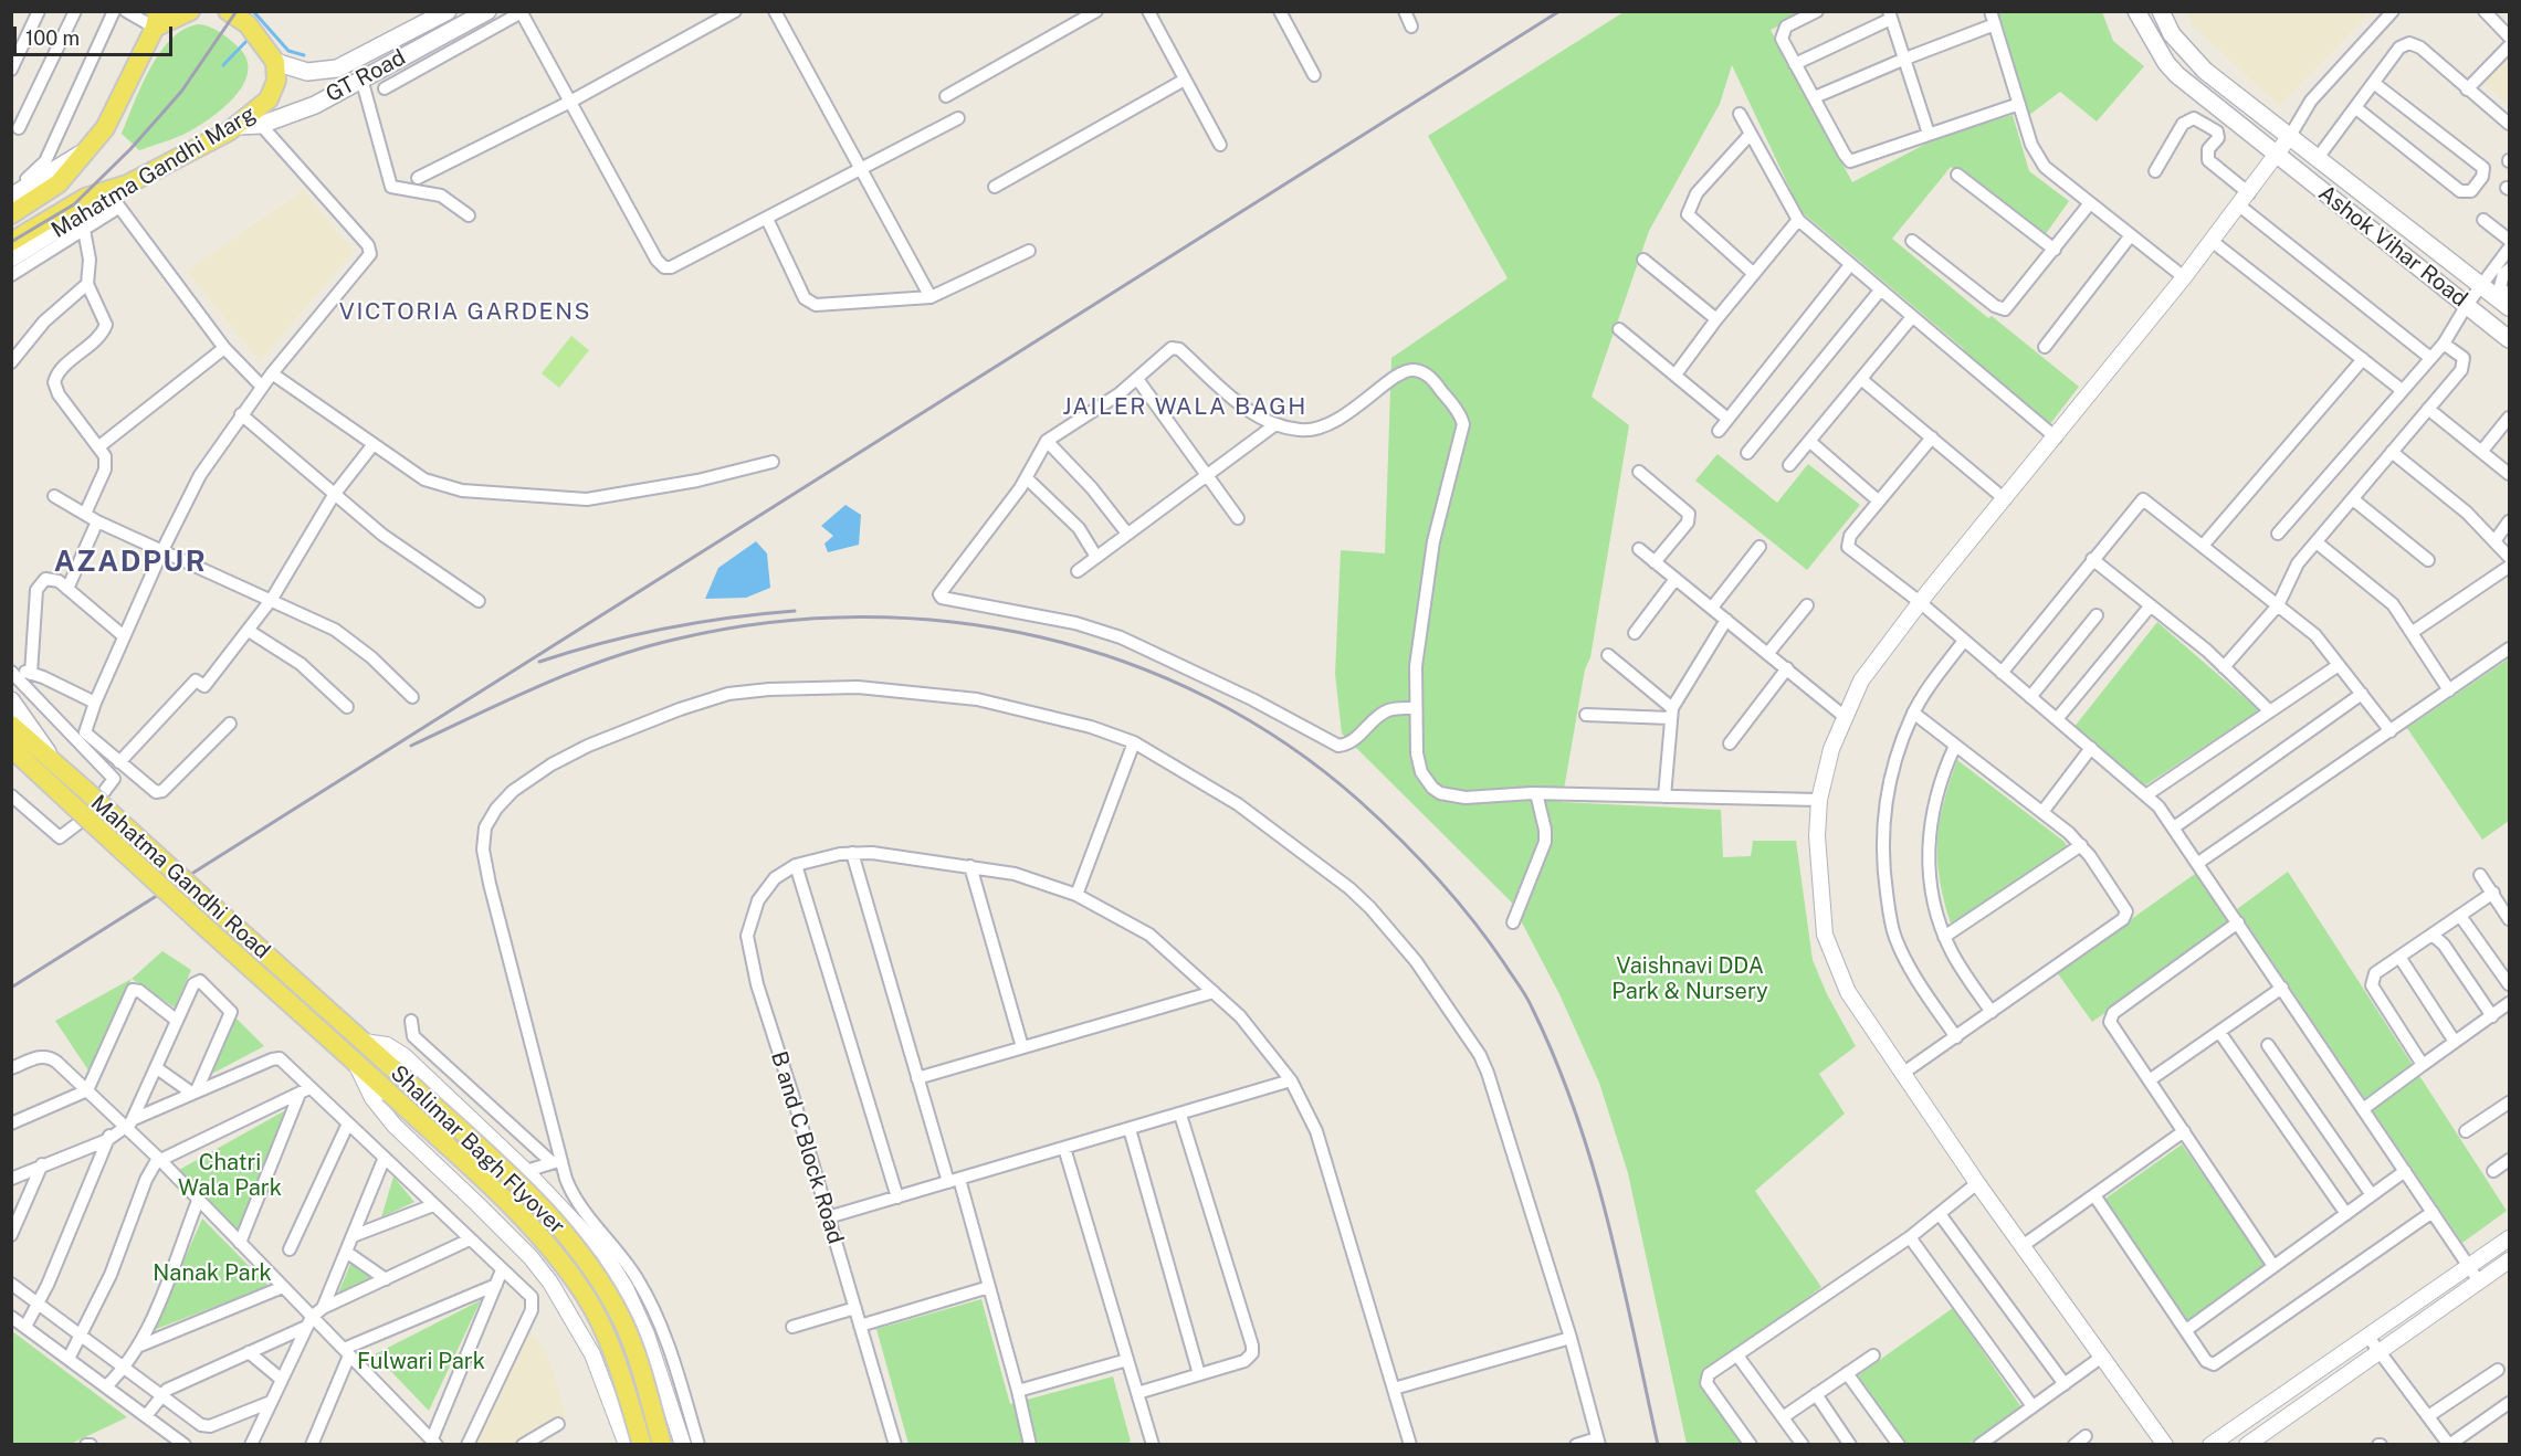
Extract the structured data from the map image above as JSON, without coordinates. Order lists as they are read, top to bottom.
{
  "streets": {
    "main road": [
      "GT Road",
      "Mahatma Gandhi Marg",
      "Ashok Vihar Road",
      "Mahatma Gandhi Road",
      "Shalimar Bagh Flyover"
    ],
    "street": ["B and C Block Road"]
  },
  "crossings": [
    ["GT Road", "Mahatma Gandhi Marg"],
    ["Mahatma Gandhi Road", "Shalimar Bagh Flyover"]
  ],
  "districts": ["VICTORIA GARDENS", "JAILER WALA BAGH", "AZADPUR"],
  "parks": [
    "Vaishnavi DDA Park & Nursery",
    "Chatri Wala Park",
    "Nanak Park",
    "Fulwari Park"
  ],
  "scale_bar": "100 m"
}
